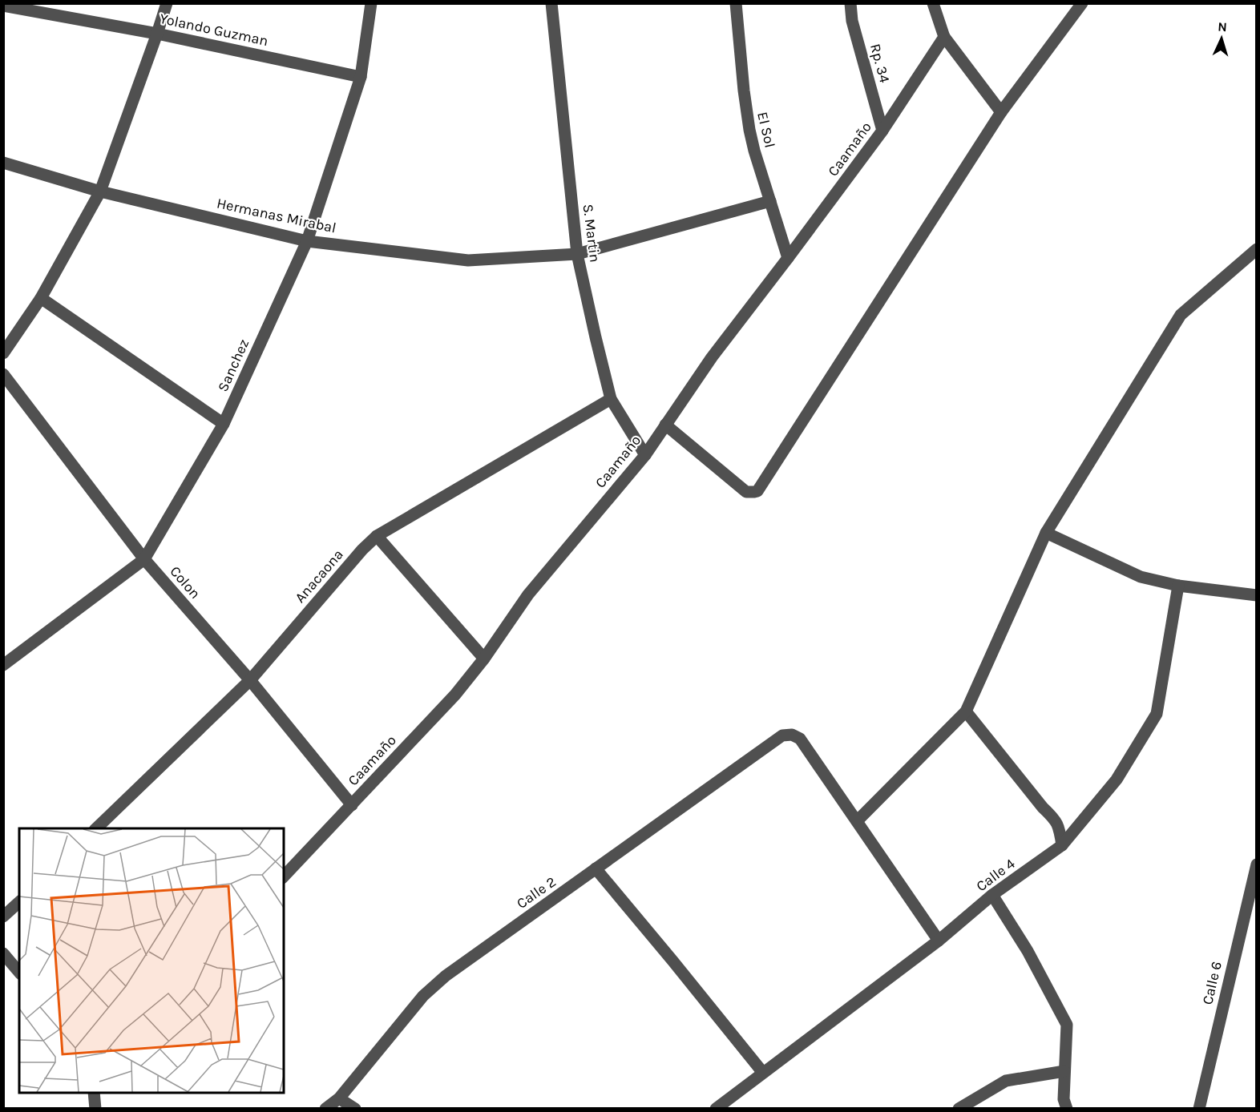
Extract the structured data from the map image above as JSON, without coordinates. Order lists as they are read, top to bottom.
{
  "streets": {
    "street": [
      "Yolando Guzman",
      "Rp. 34",
      "El Sol",
      "Caamaño",
      "Hermanas Mirabal",
      "S. Martin",
      "Sanchez",
      "Anacaona",
      "Colon",
      "Calle 4",
      "Calle 2",
      "Calle 6"
    ]
  },
  "crossings": [
    ["Yolando Guzman", "Sanchez"],
    ["Rp. 34", "Caamaño"],
    ["El Sol", "Caamaño"],
    ["El Sol", "Hermanas Mirabal"],
    ["Caamaño", "S. Martin"],
    ["Caamaño", "Colon"],
    ["Hermanas Mirabal", "S. Martin"],
    ["Hermanas Mirabal", "Sanchez"],
    ["S. Martin", "Anacaona"],
    ["Sanchez", "Colon"],
    ["Anacaona", "Colon"]
  ],
  "north": "top"
}
